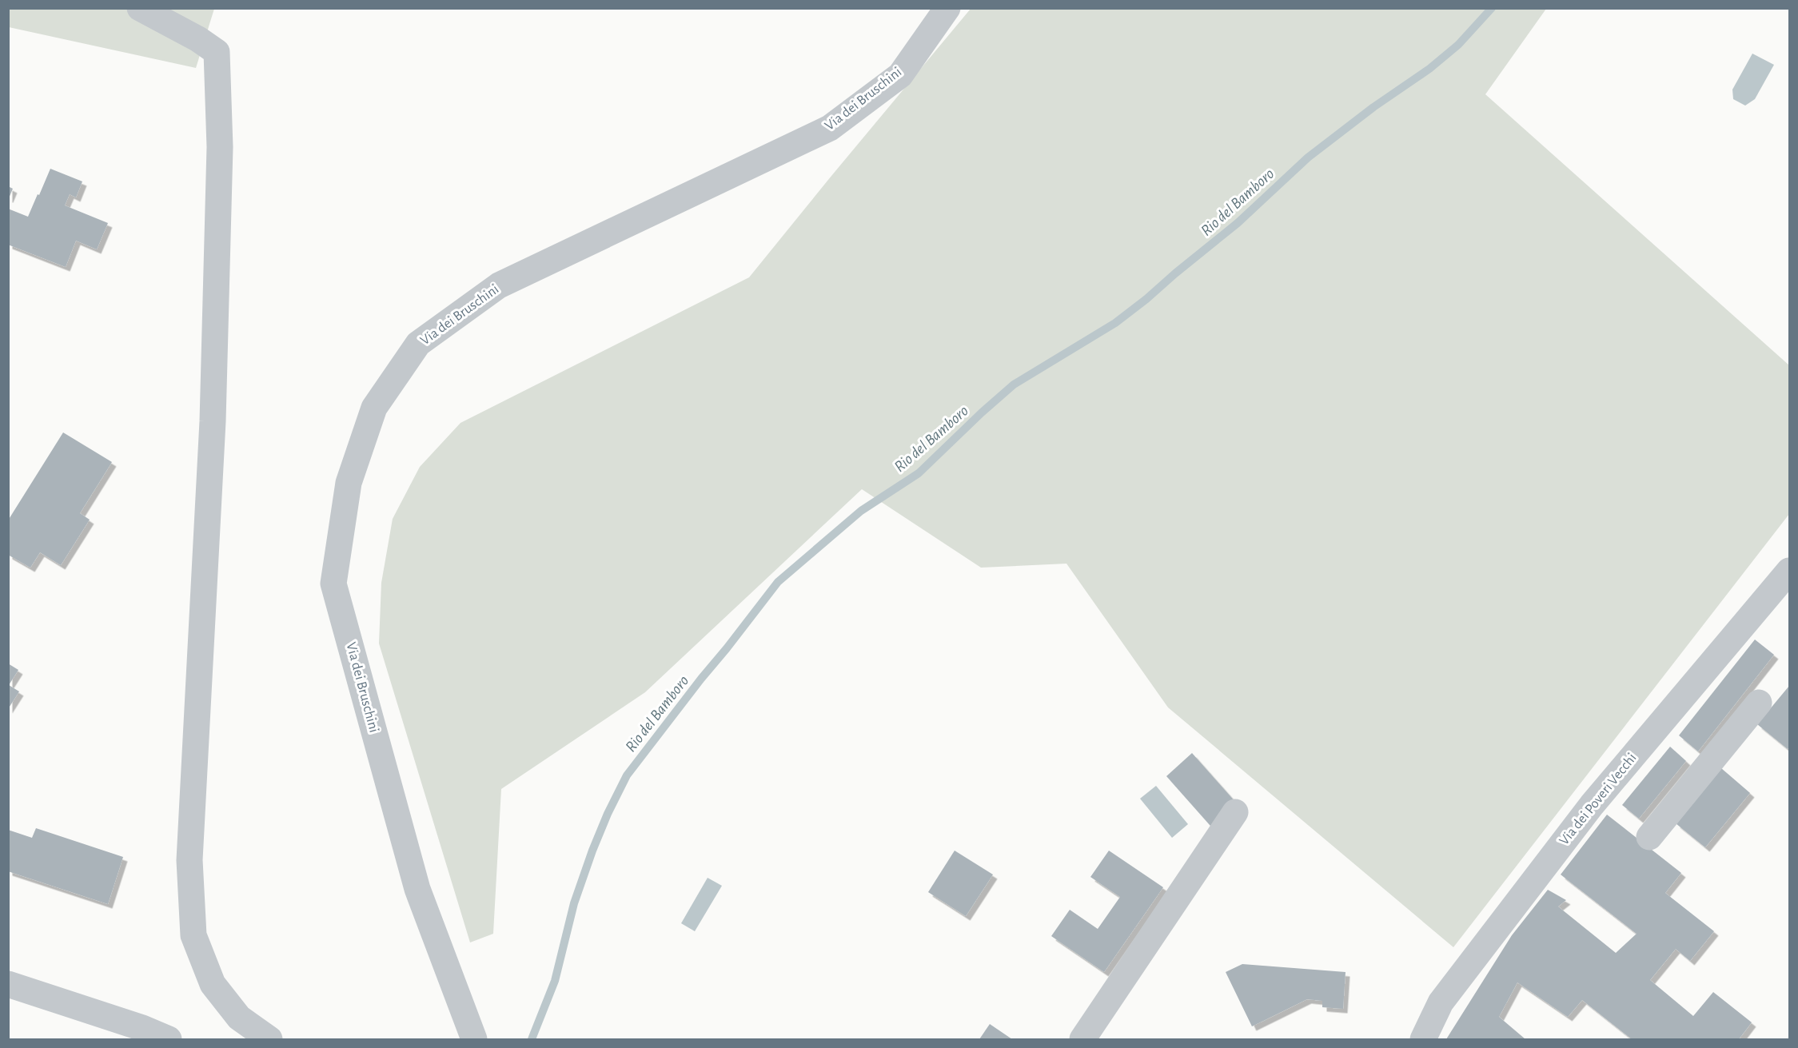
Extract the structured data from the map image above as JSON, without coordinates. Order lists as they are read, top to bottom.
{
  "streets": {
    "street": ["Via dei Bruschini", "Via dei Poveri Vecchi"]
  },
  "water": ["Rio del Bamboro"]
}
